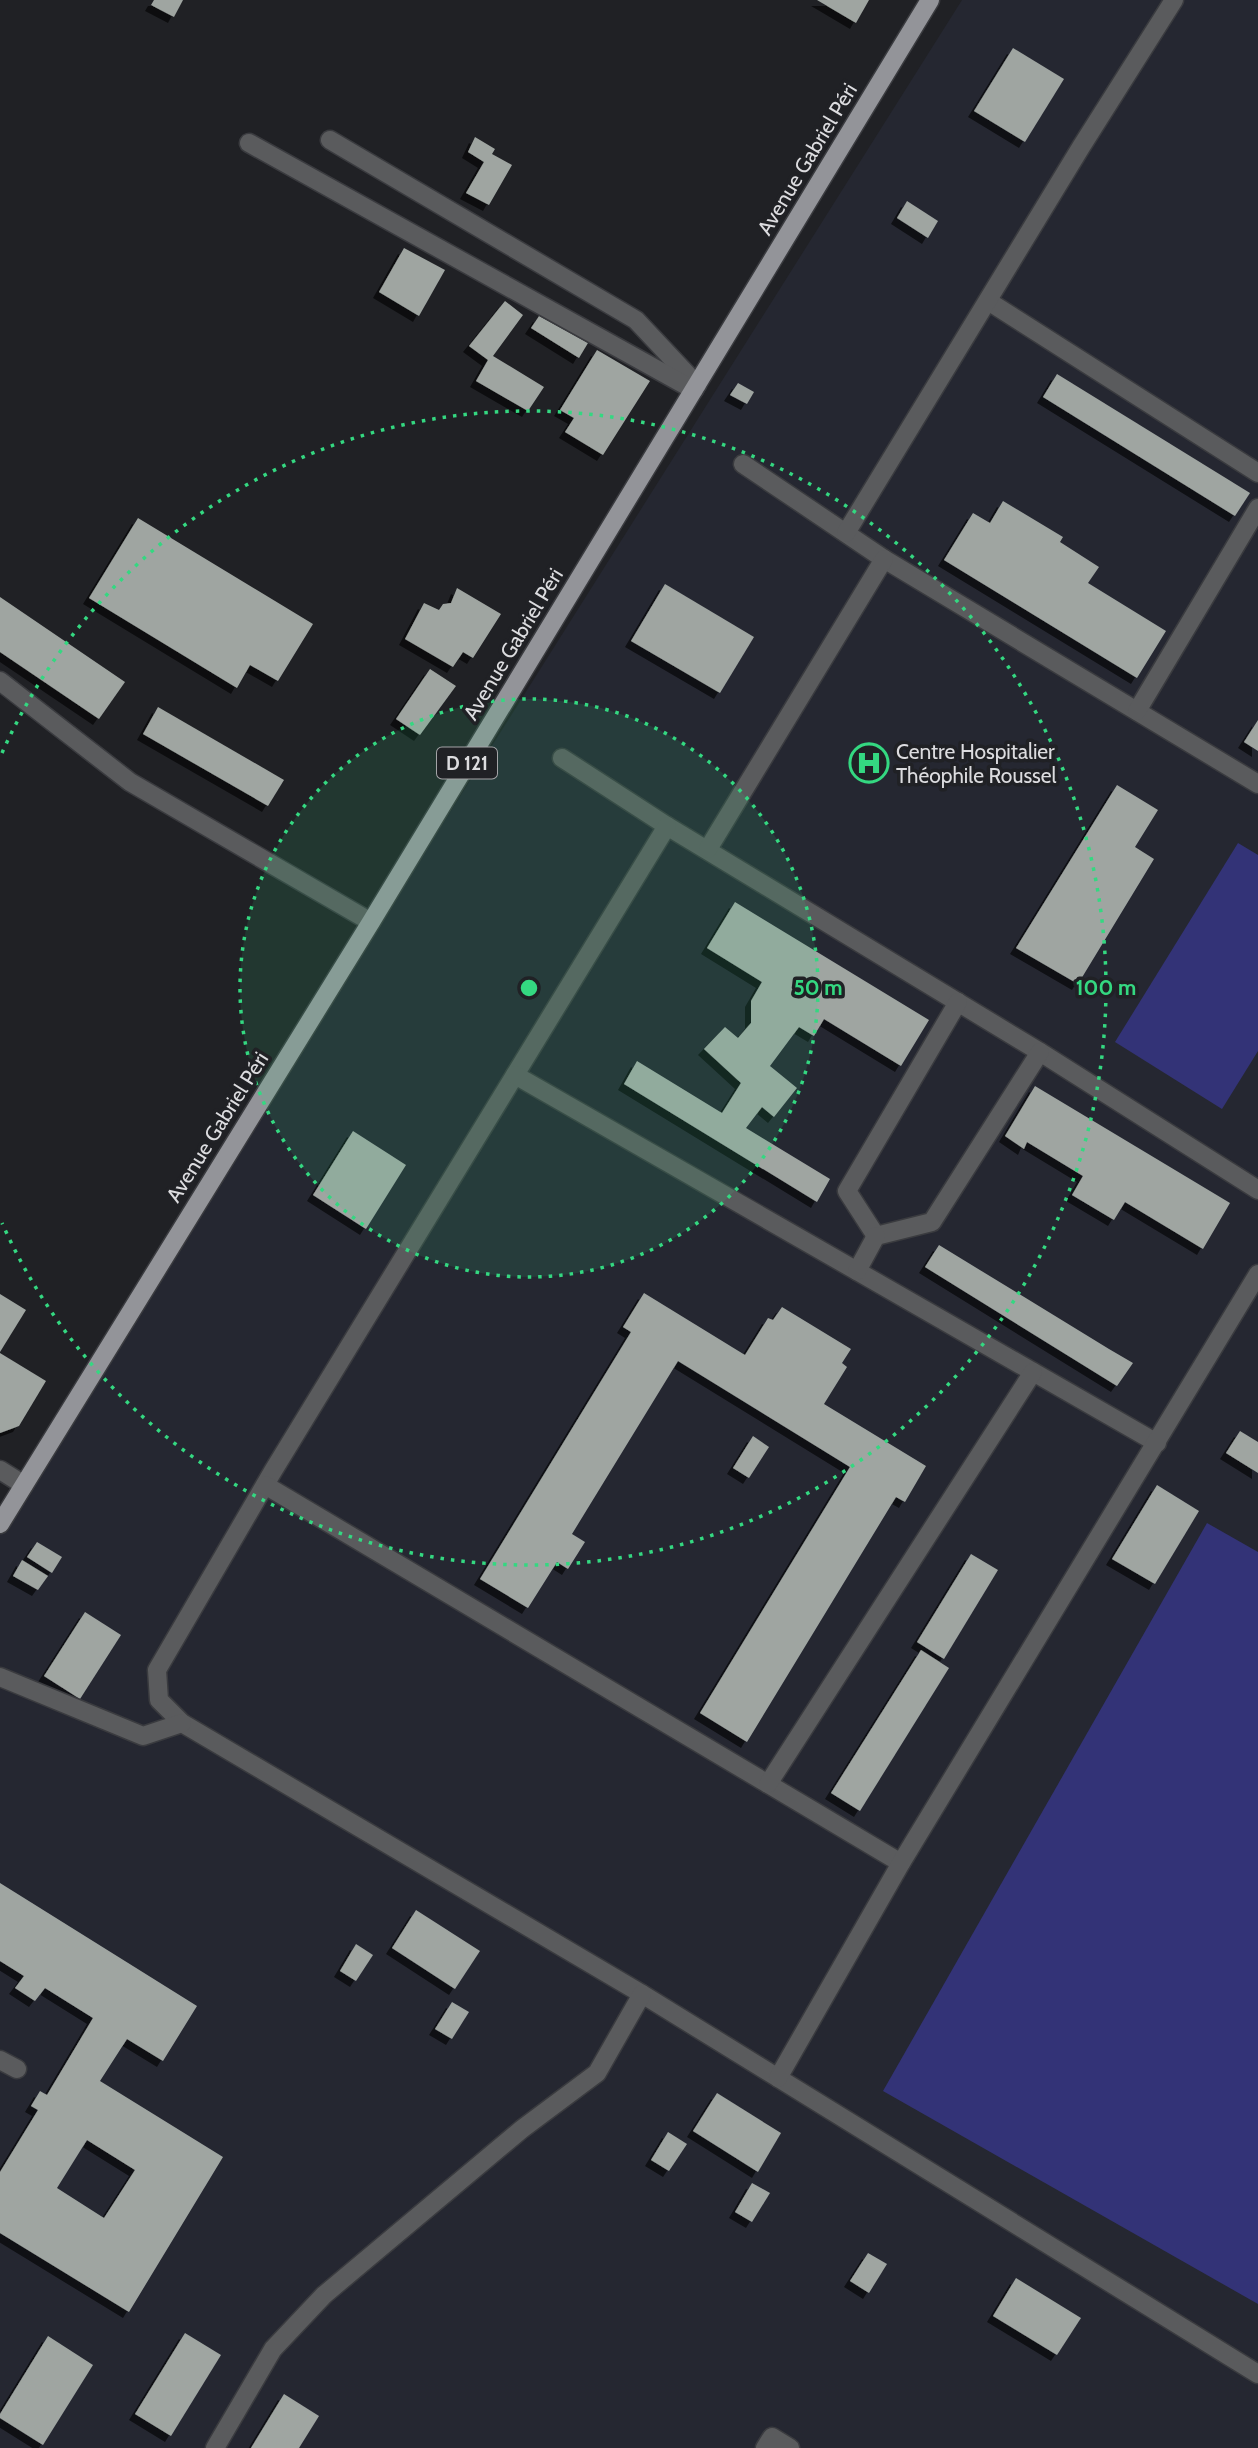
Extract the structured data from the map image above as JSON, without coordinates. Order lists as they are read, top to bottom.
{
  "streets": {
    "main road": ["Avenue Gabriel Péri", "D 121"]
  },
  "places": {
    "hospital": ["Centre Hospitalier Théophile Roussel"]
  },
  "rings": ["50 m", "100 m"]
}
